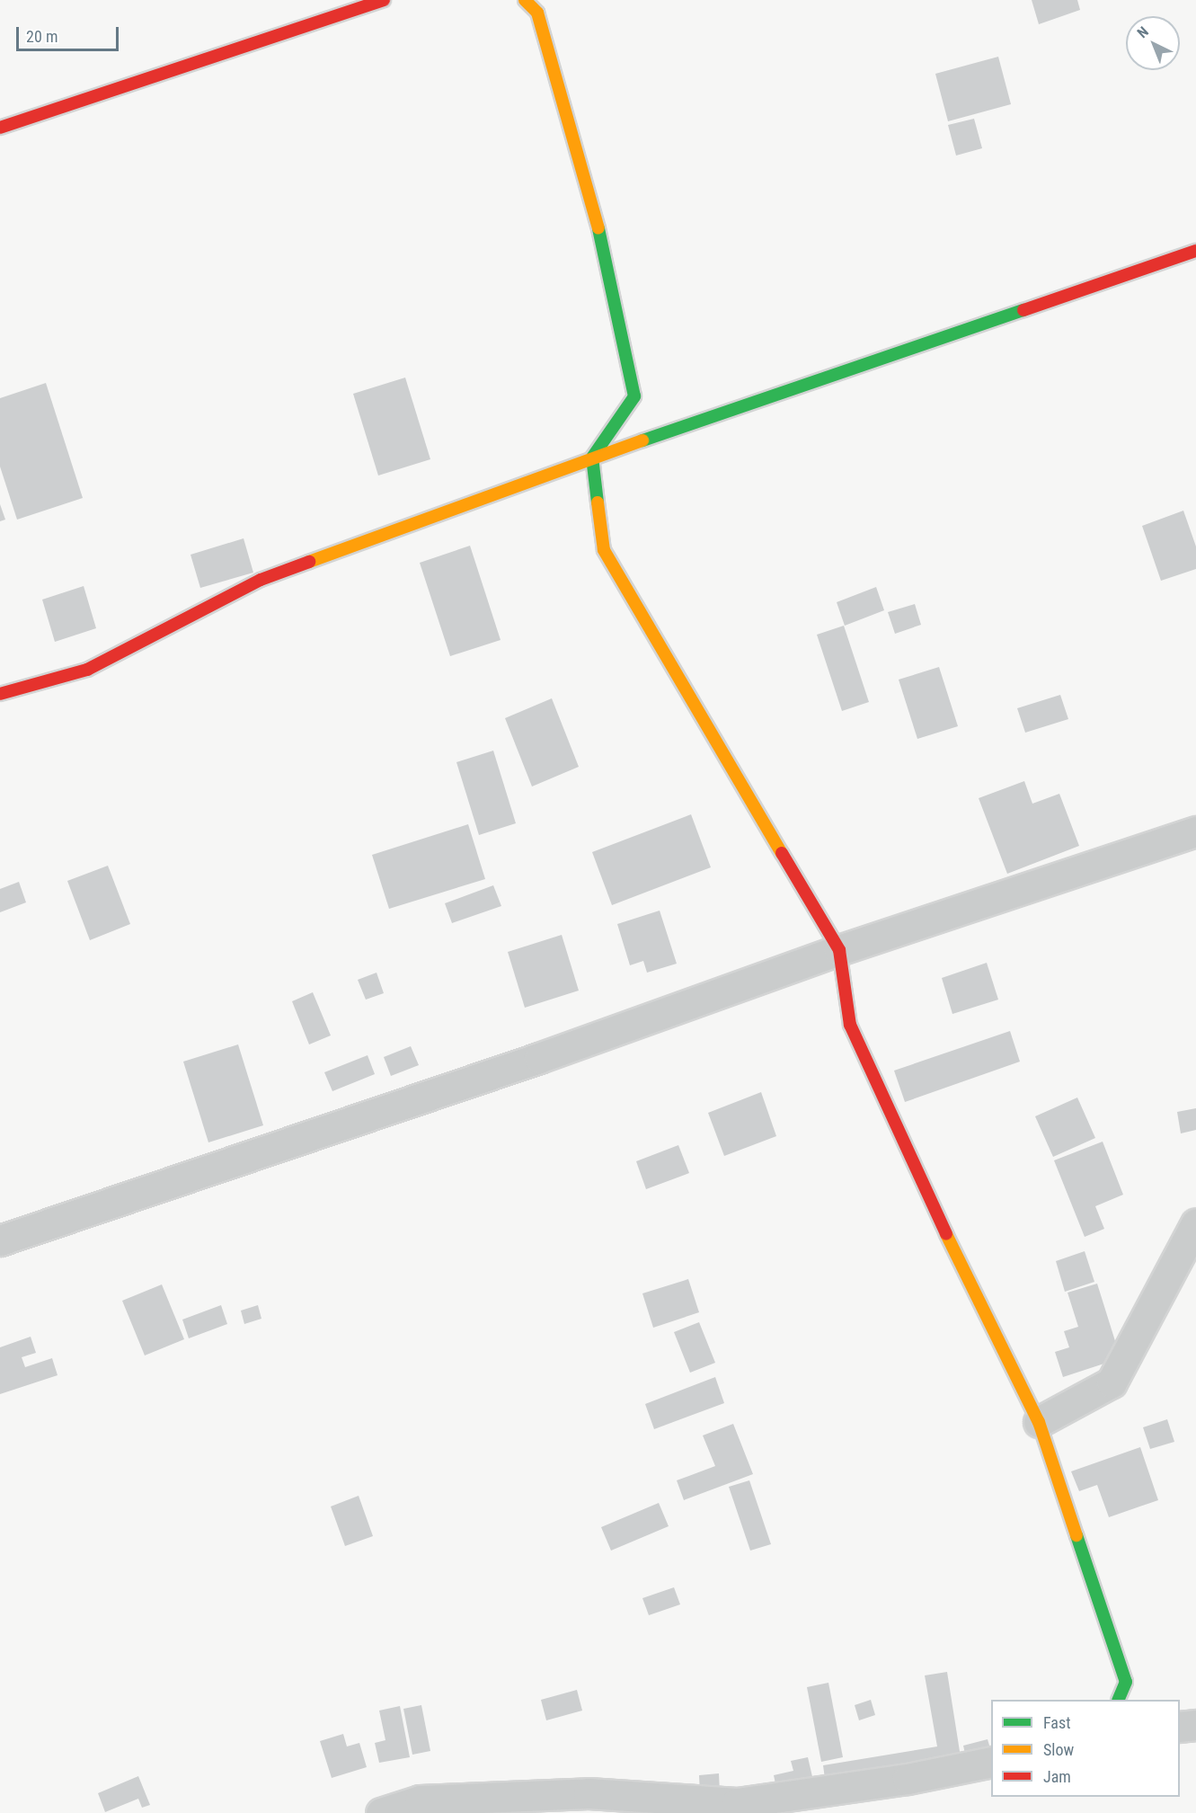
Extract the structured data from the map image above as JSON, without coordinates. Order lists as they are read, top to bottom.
{
  "legend": ["Fast", "Slow", "Jam"],
  "scale_bar": "20 m",
  "north": "top left"
}
